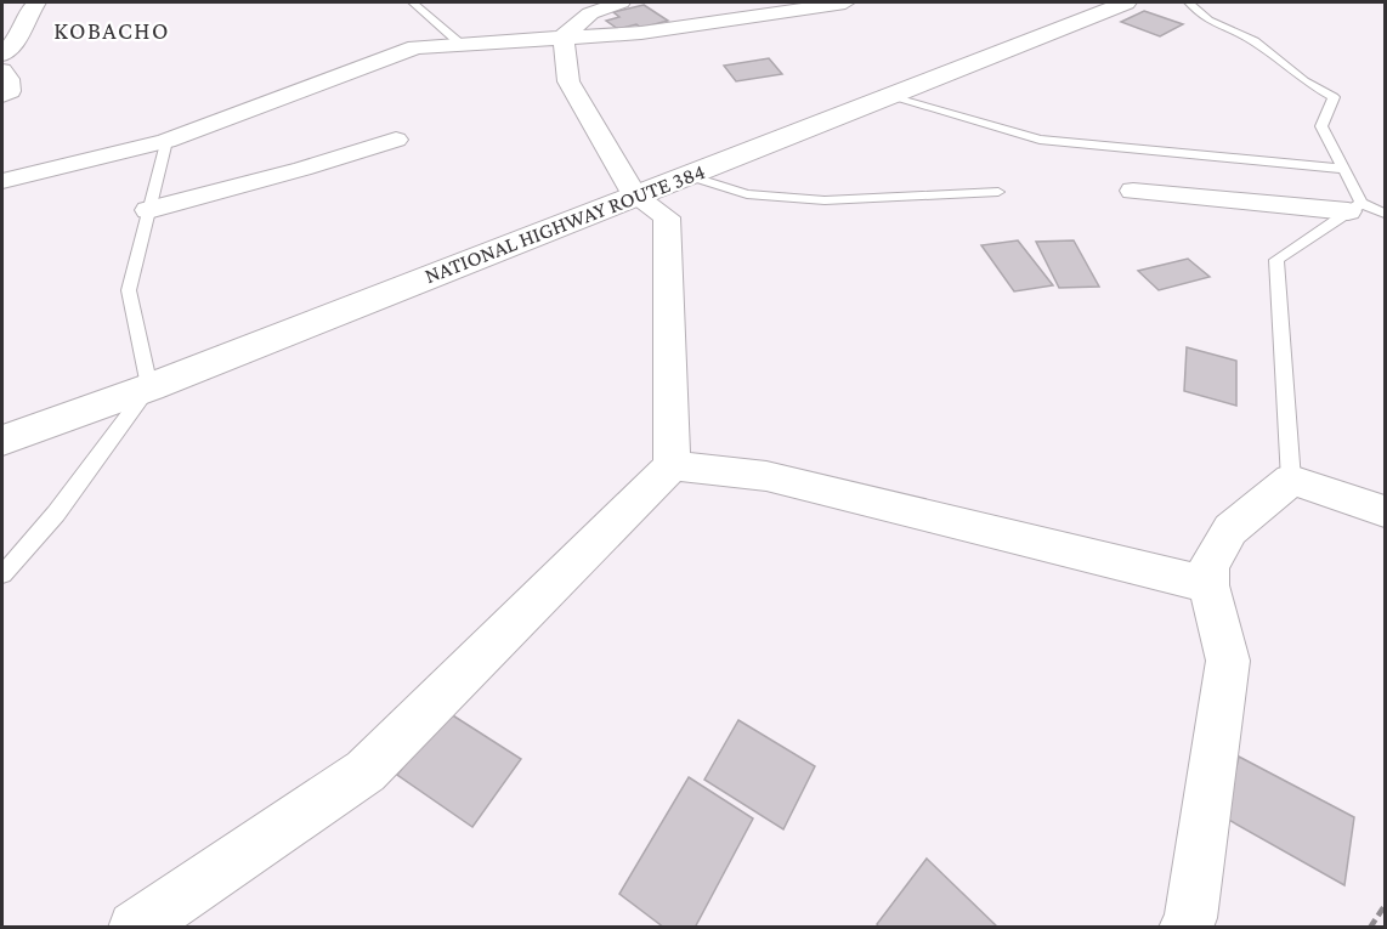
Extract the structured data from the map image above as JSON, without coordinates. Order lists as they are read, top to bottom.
{
  "streets": {
    "highway": ["NATIONAL HIGHWAY ROUTE 384"]
  },
  "districts": ["KOBACHO"]
}
